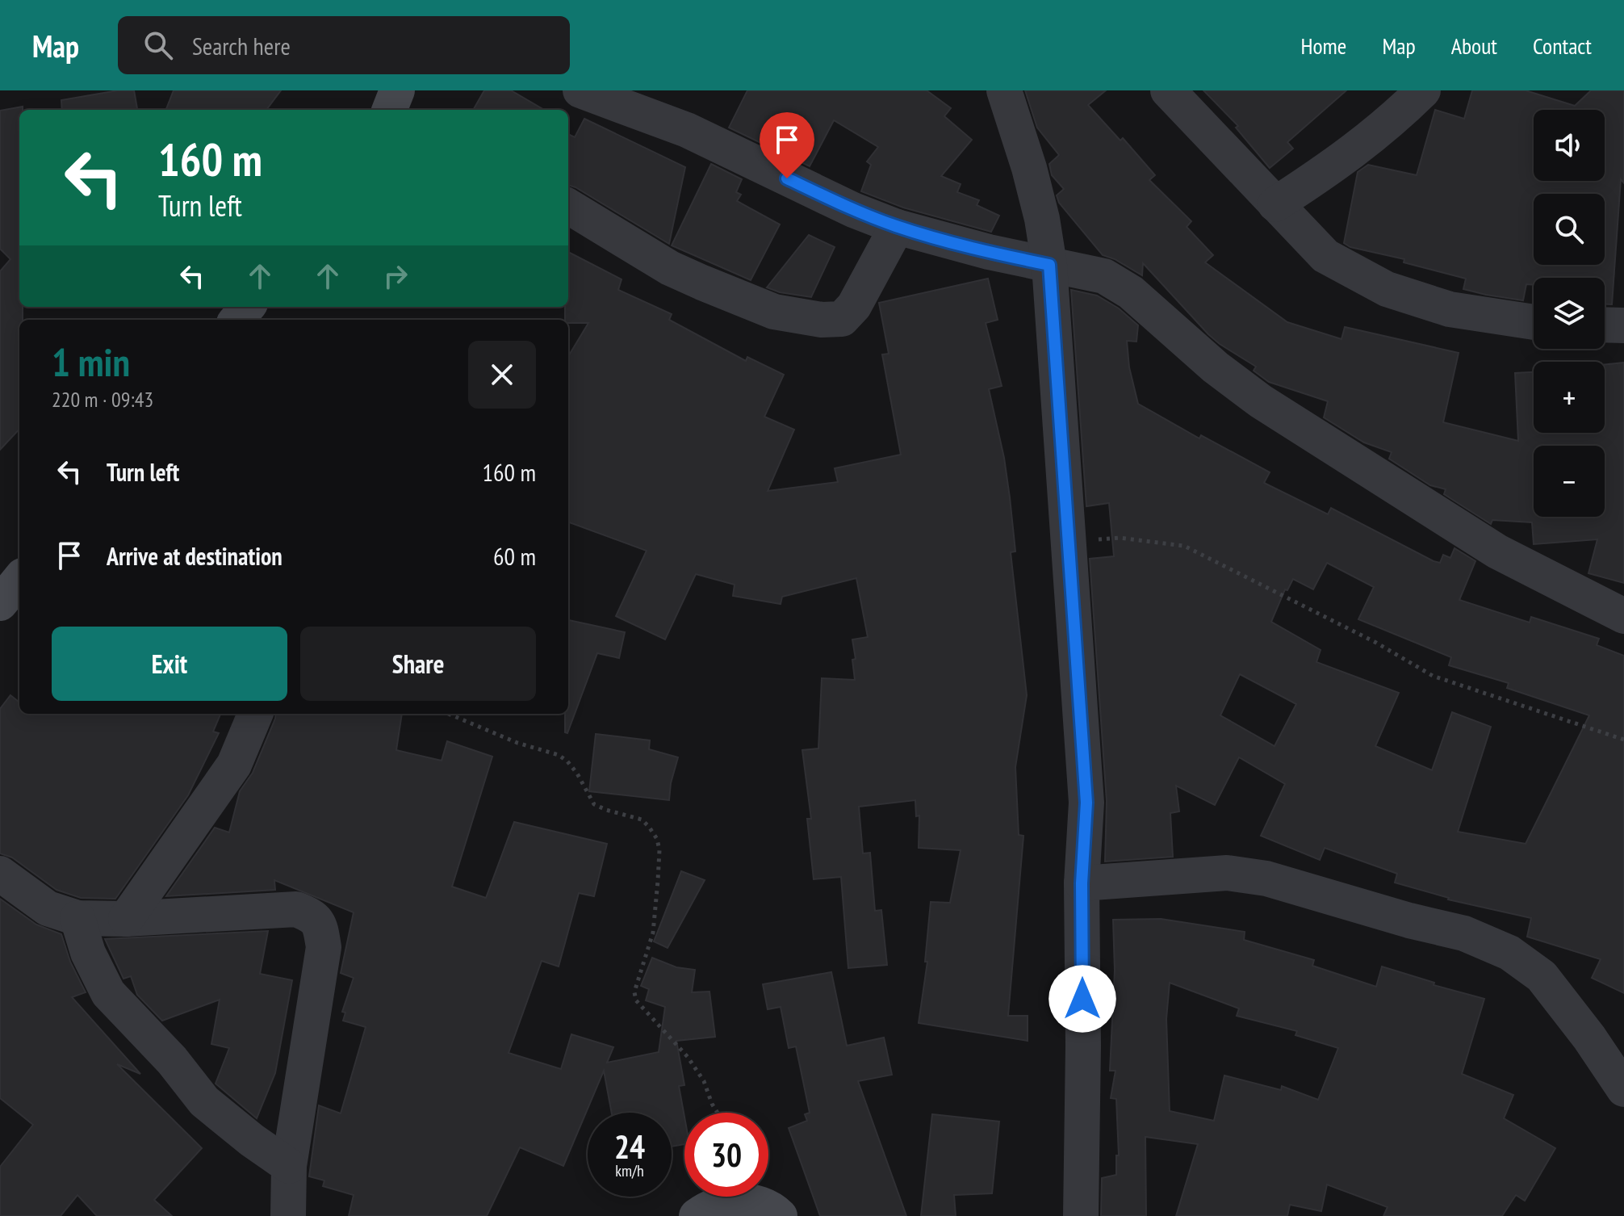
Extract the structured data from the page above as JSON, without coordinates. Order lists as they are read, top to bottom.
{
  "page": {
    "header": "Map",
    "search": "Search here",
    "nav": [
      "Home",
      "Map",
      "About",
      "Contact"
    ],
    "map_buttons": ["+", "−"],
    "turn": ["160 m", "Turn left"],
    "heading": ["1 min", "220 m · 09:43"],
    "list": [
      {
        "name": "Turn left",
        "value": "160 m"
      },
      {
        "name": "Arrive at destination",
        "value": "60 m"
      }
    ],
    "buttons": ["Exit", "Share"],
    "speed": "24 km/h",
    "limit": "30"
  }
}
